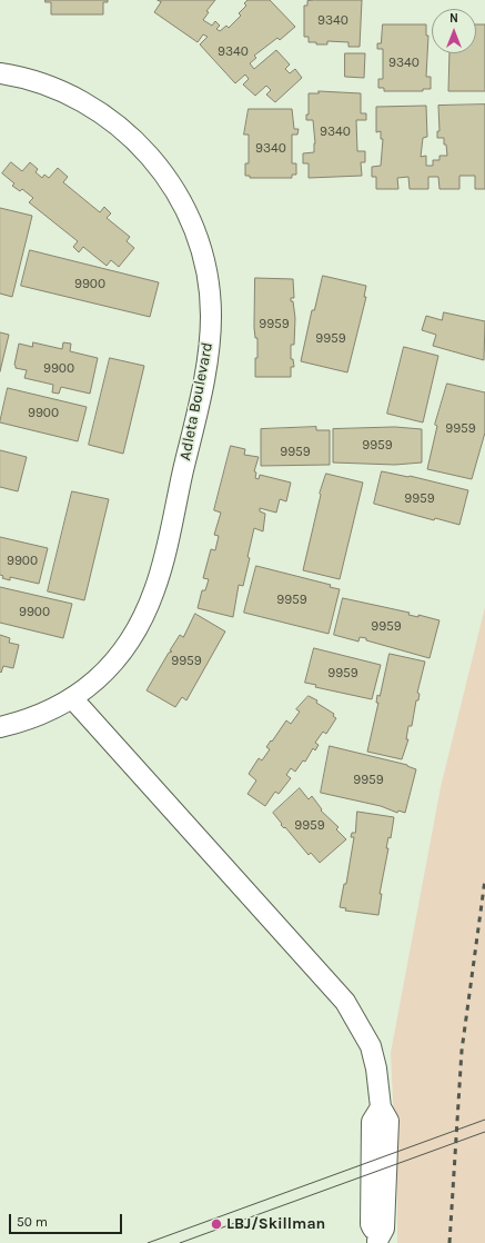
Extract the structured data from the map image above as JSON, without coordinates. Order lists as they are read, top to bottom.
{
  "streets": {
    "street": ["Adleta Boulevard"]
  },
  "places": ["LBJ/Skillman"],
  "house_numbers": [
    "9340",
    "9340",
    "9340",
    "9340",
    "9340",
    "9900",
    "9959",
    "9959",
    "9900",
    "9900",
    "9959",
    "9959",
    "9959",
    "9959",
    "9900",
    "9959",
    "9900",
    "9959",
    "9959",
    "9959",
    "9959",
    "9959"
  ],
  "scale_bar": "50 m",
  "north": "top"
}
